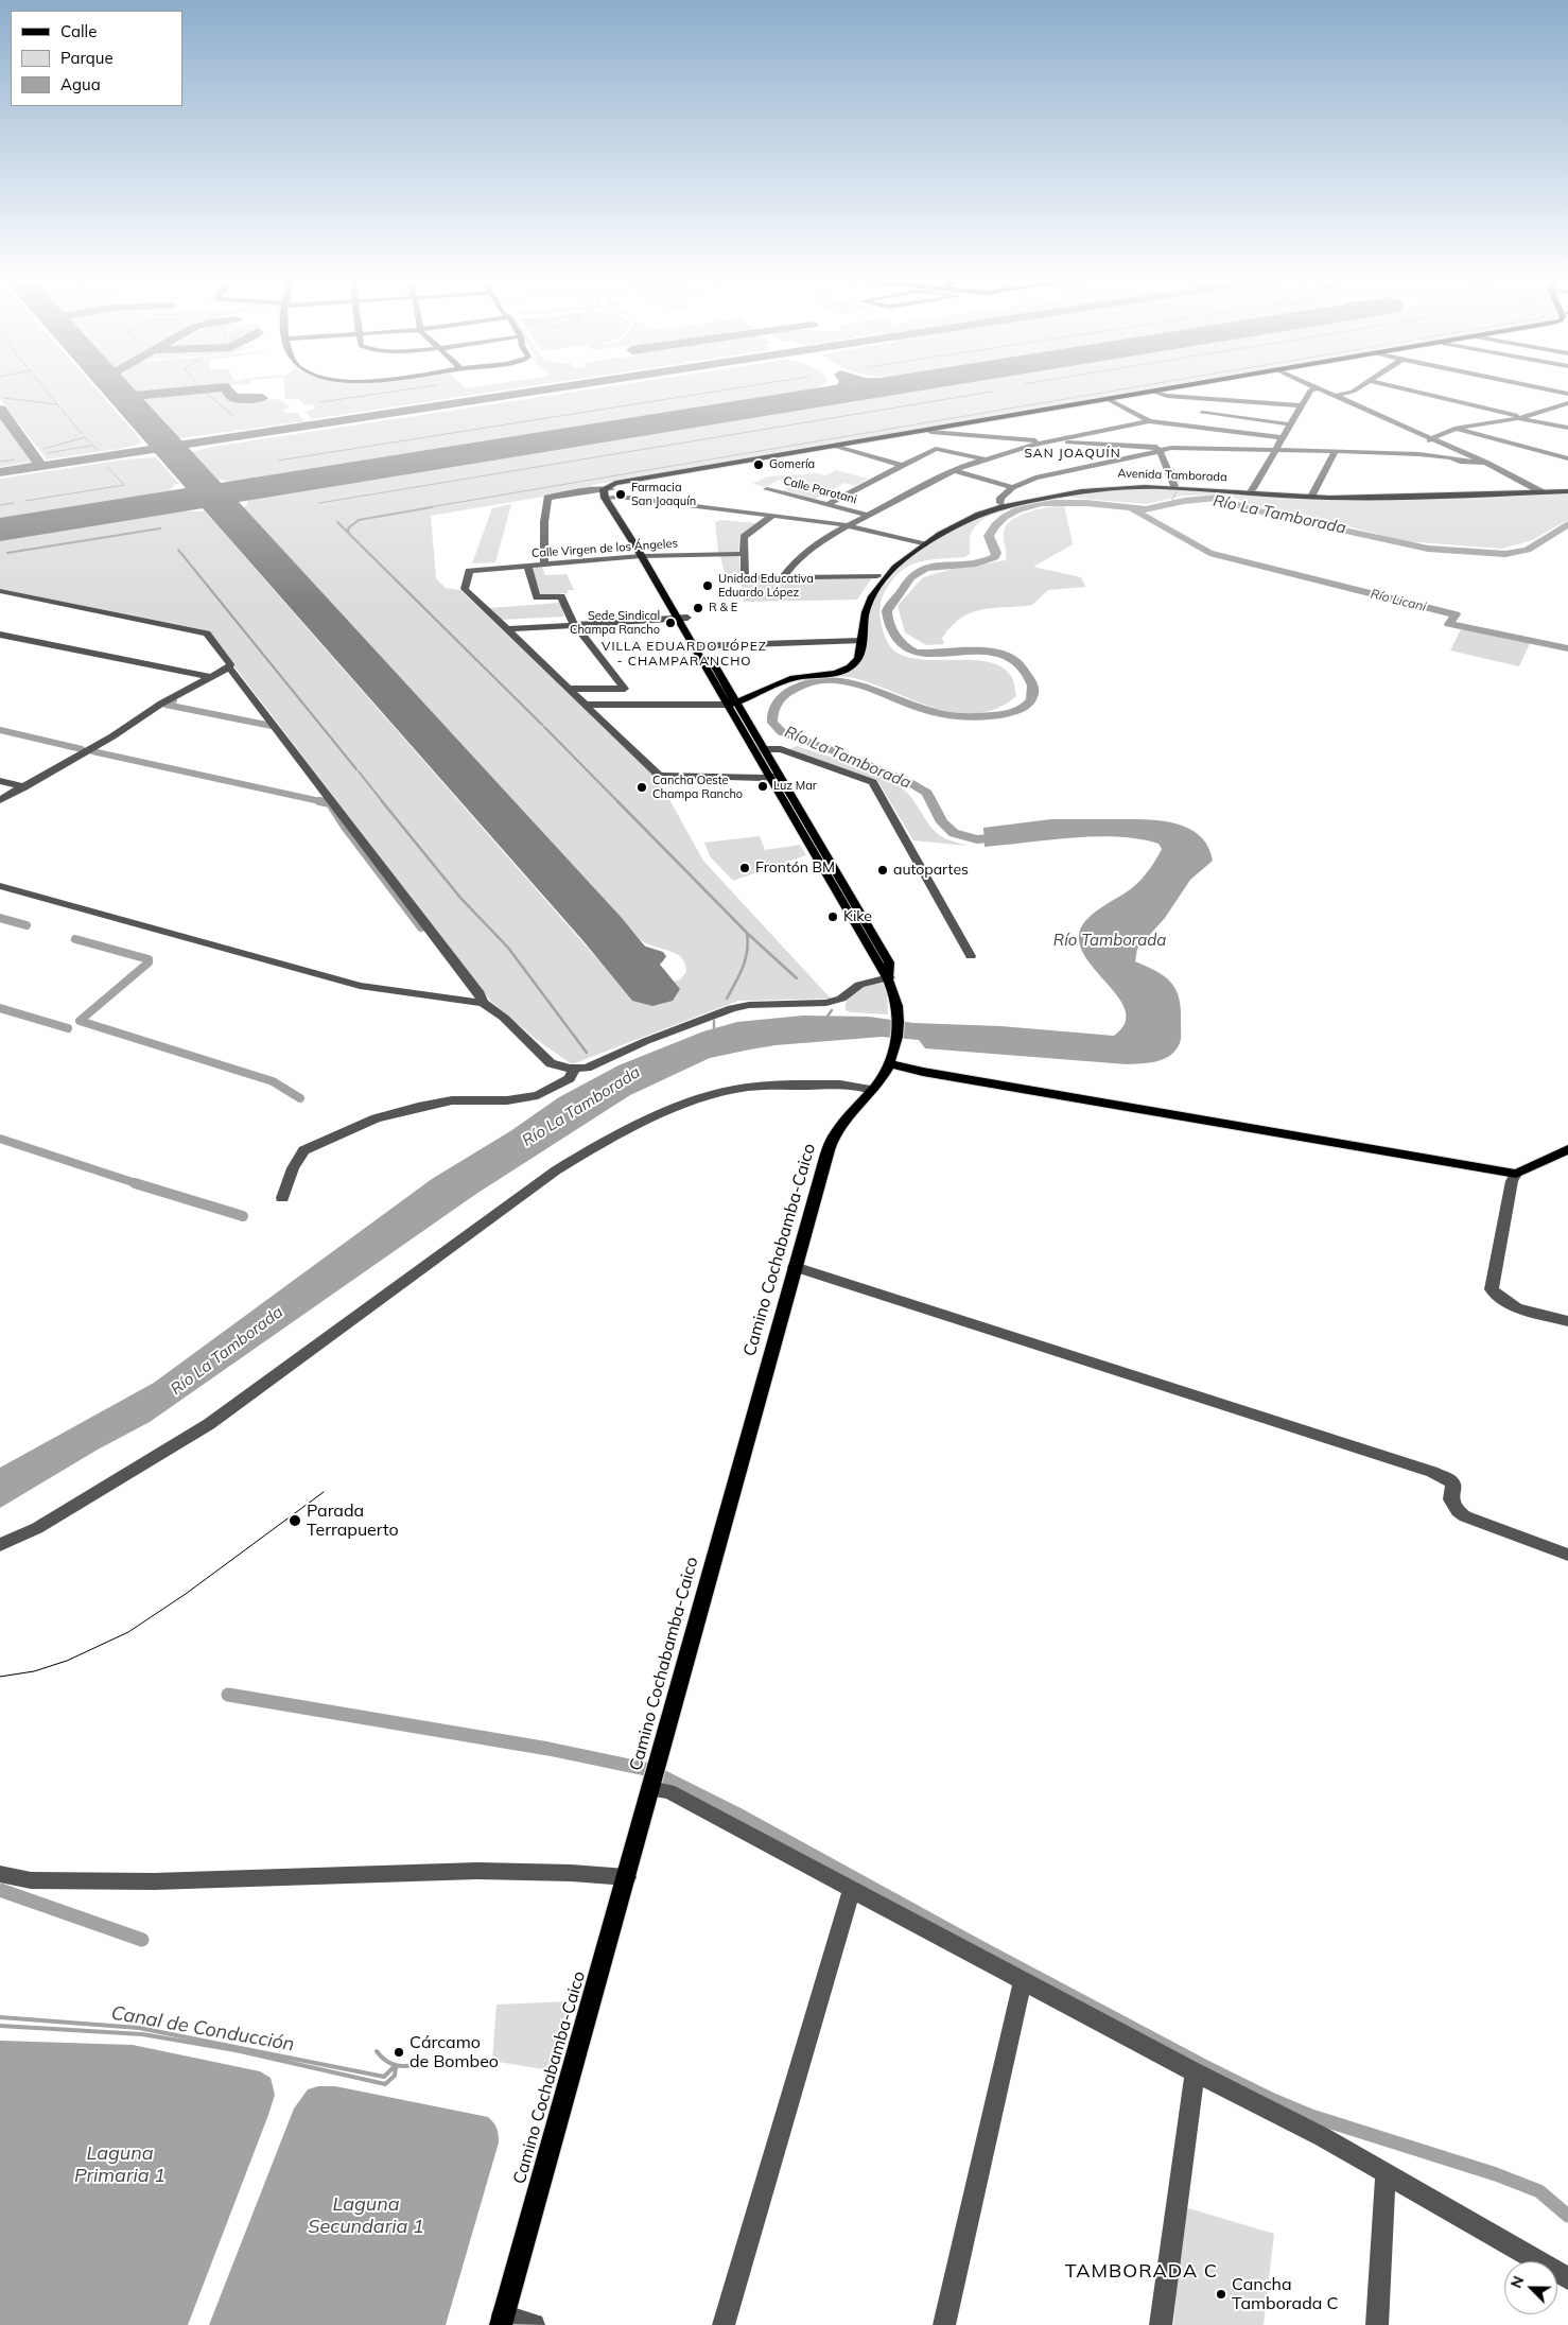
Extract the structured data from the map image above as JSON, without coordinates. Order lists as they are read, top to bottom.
{
  "streets": {
    "main road": ["Avenida Tamborada", "Camino Cochabamba-Caico"],
    "street": ["Calle Parotani", "Calle Virgen de los Ángeles"]
  },
  "districts": ["SAN JOAQUÍN", "VILLA EDUARDO LÓPEZ - CHAMPARANCHO", "TAMBORADA C"],
  "water": [
    "Río La Tamborada",
    "Río Licani",
    "Río Tamborada",
    "Canal de Conducción",
    "Laguna Primaria 1",
    "Laguna Secundaria 1"
  ],
  "places": [
    "Gomería",
    "Farmacia San Joaquín",
    "Unidad Educativa Eduardo López",
    "R & E",
    "Sede Sindical Champa Rancho",
    "Luz Mar",
    "Cancha Oeste Champa Rancho",
    "Frontón BM",
    "autopartes",
    "Kike",
    "Parada Terrapuerto",
    "Cárcamo de Bombeo",
    "Cancha Tamborada C"
  ],
  "legend": ["Calle", "Parque", "Agua"],
  "north": "top left"
}
